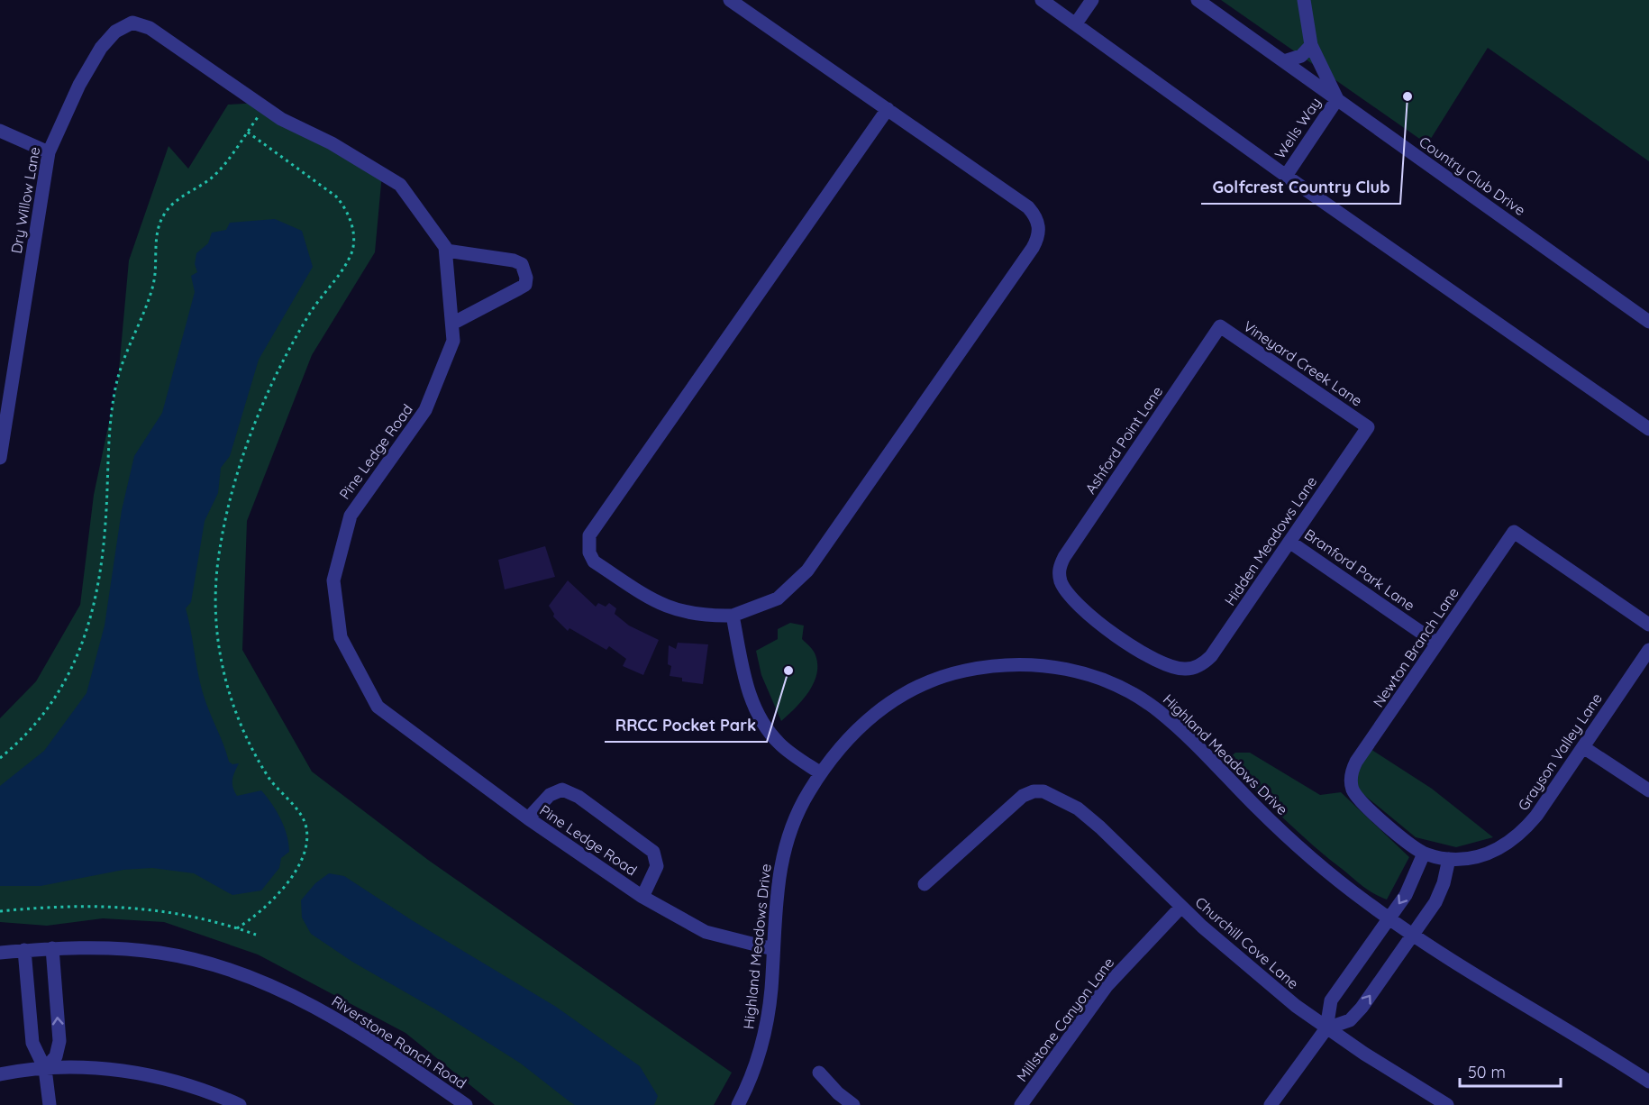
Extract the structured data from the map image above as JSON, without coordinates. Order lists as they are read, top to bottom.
{
  "streets": {
    "street": [
      "Wells Way",
      "Country Club Drive",
      "Dry Willow Lane",
      "Vineyard Creek Lane",
      "Ashford Point Lane",
      "Pine Ledge Road",
      "Hidden Meadows Lane",
      "Branford Park Lane",
      "Newton Branch Lane",
      "Grayson Valley Lane",
      "Highland Meadows Drive",
      "Churchill Cove Lane",
      "Millstone Canyon Lane",
      "Riverstone Ranch Road"
    ]
  },
  "crossings": [
    ["Wells Way", "Country Club Drive"],
    ["Dry Willow Lane", "Pine Ledge Road"],
    ["Vineyard Creek Lane", "Ashford Point Lane"],
    ["Vineyard Creek Lane", "Hidden Meadows Lane"],
    ["Ashford Point Lane", "Hidden Meadows Lane"],
    ["Pine Ledge Road", "Highland Meadows Drive"],
    ["Hidden Meadows Lane", "Branford Park Lane"],
    ["Branford Park Lane", "Newton Branch Lane"],
    ["Newton Branch Lane", "Grayson Valley Lane"],
    ["Churchill Cove Lane", "Millstone Canyon Lane"]
  ],
  "places": ["Golfcrest Country Club", "RRCC Pocket Park"],
  "scale_bar": "50 m"
}
